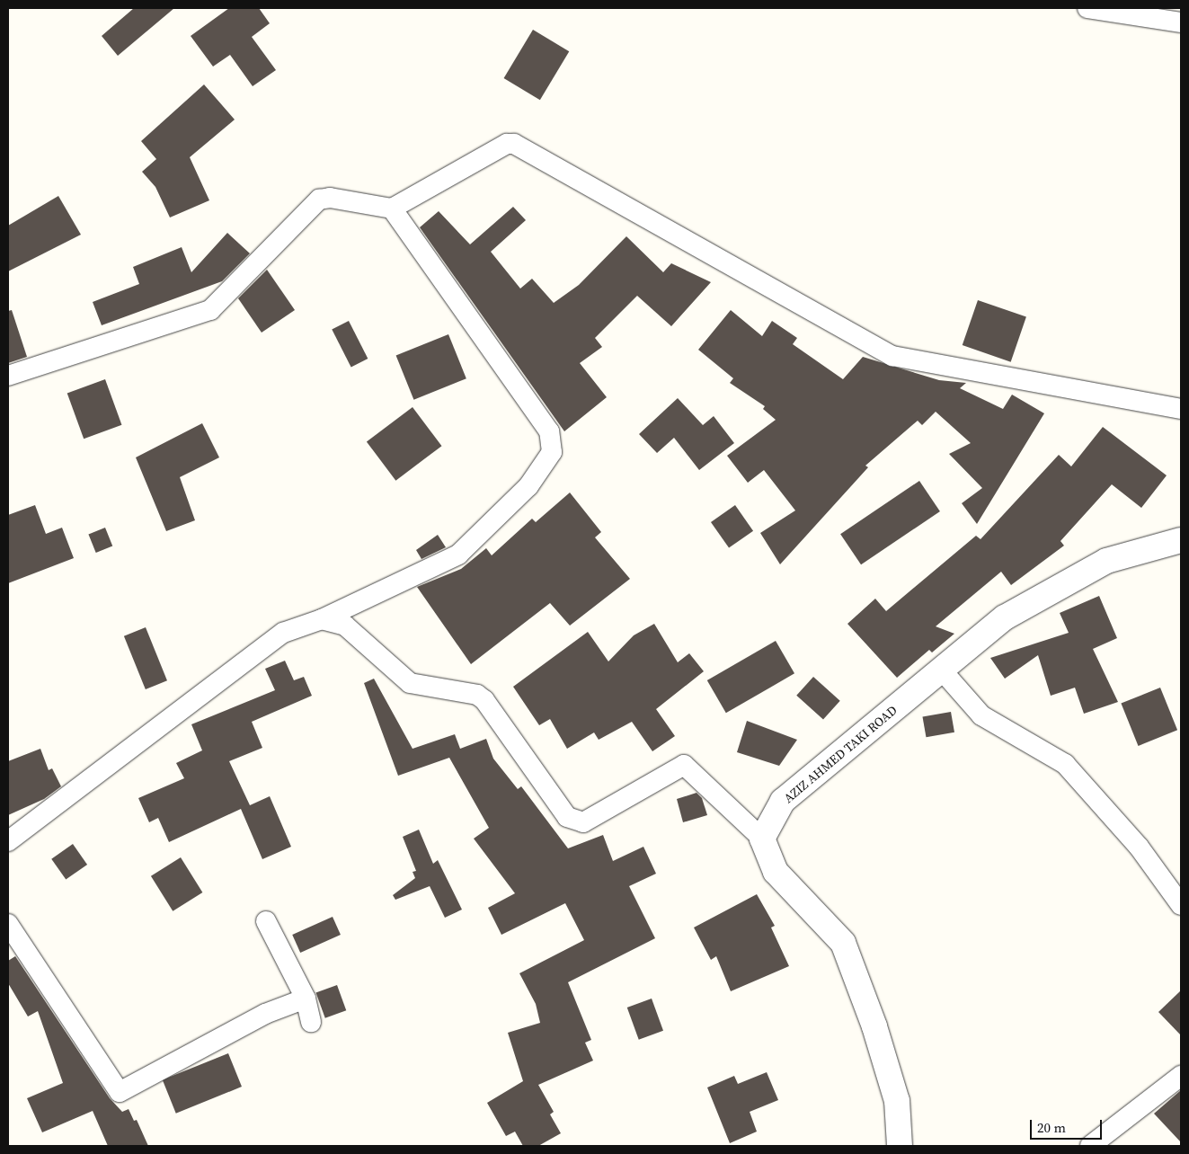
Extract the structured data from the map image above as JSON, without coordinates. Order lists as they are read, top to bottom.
{
  "streets": {
    "street": ["AZIZ AHMED TAKI ROAD"]
  },
  "scale_bar": "20 m"
}
